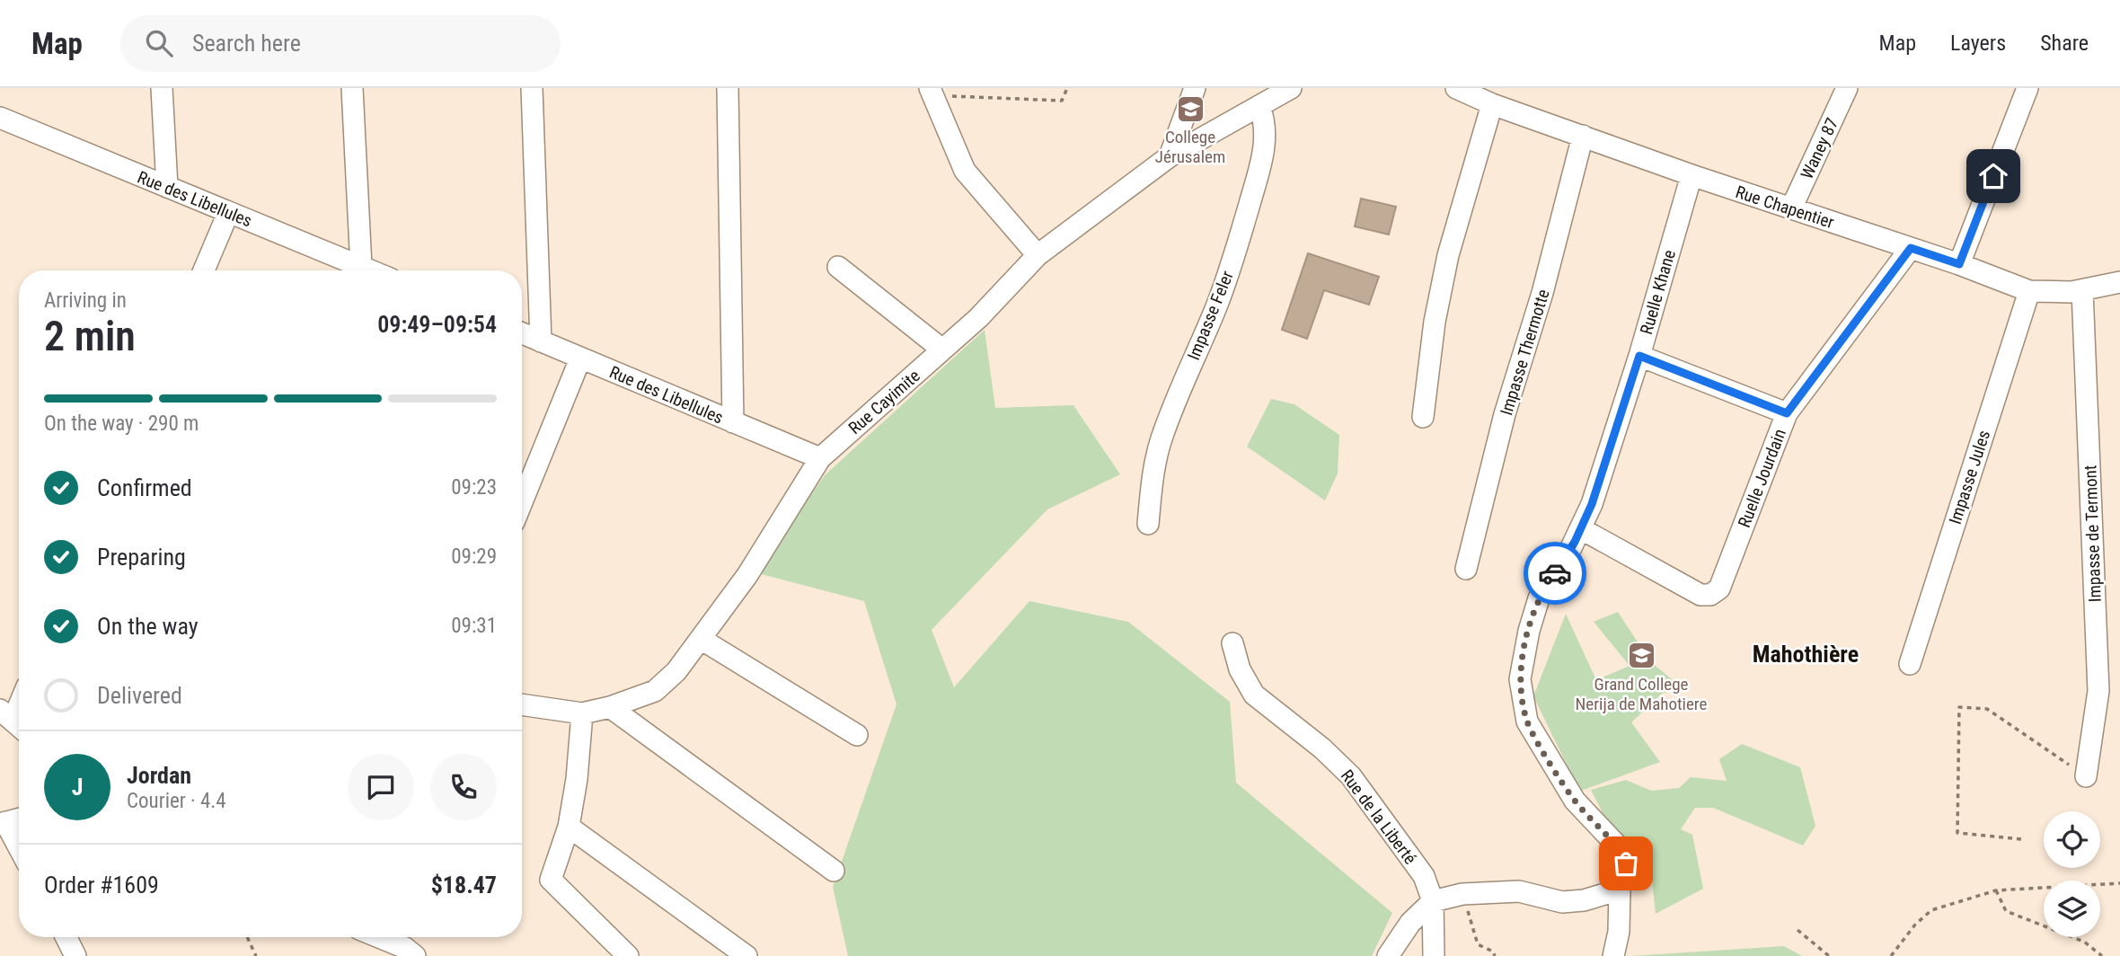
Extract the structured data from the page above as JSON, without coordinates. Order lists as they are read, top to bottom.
{
  "streets": {
    "street": [
      "Waney 87",
      "Rue des Libellules",
      "Rue Chapentier",
      "Ruelle Khane",
      "Impasse Feler",
      "Impasse Thermotte",
      "Rue Cayimite",
      "Impasse Jules",
      "Ruelle Jourdain",
      "Impasse de Termont",
      "Rue de la Liberté"
    ]
  },
  "crossings": [
    ["Waney 87", "Rue Chapentier"],
    ["Rue des Libellules", "Rue Cayimite"],
    ["Rue Chapentier", "Ruelle Khane"],
    ["Rue Chapentier", "Impasse Thermotte"],
    ["Rue Chapentier", "Impasse Jules"],
    ["Rue Chapentier", "Ruelle Jourdain"],
    ["Rue Chapentier", "Impasse de Termont"],
    ["Ruelle Khane", "Ruelle Jourdain"],
    ["Impasse Feler", "Rue Cayimite"]
  ],
  "districts": ["Mahothière"],
  "places": {
    "school or university": ["College Jérusalem", "Grand College Nerija de Mahotiere"]
  },
  "page": {
    "header": "Map",
    "search": "Search here",
    "nav": ["Map", "Layers", "Share"],
    "heading": ["2 min", "Arriving in", "09:49–09:54"],
    "panel": [
      "Jordan",
      "Courier · 4.4",
      "Order #1609",
      "$18.47"
    ],
    "bar": "On the way · 290 m",
    "list": [
      ["Confirmed", "09:23"],
      ["Preparing", "09:29"],
      ["On the way", "09:31"],
      "Delivered"
    ],
    "round": "J"
  }
}
